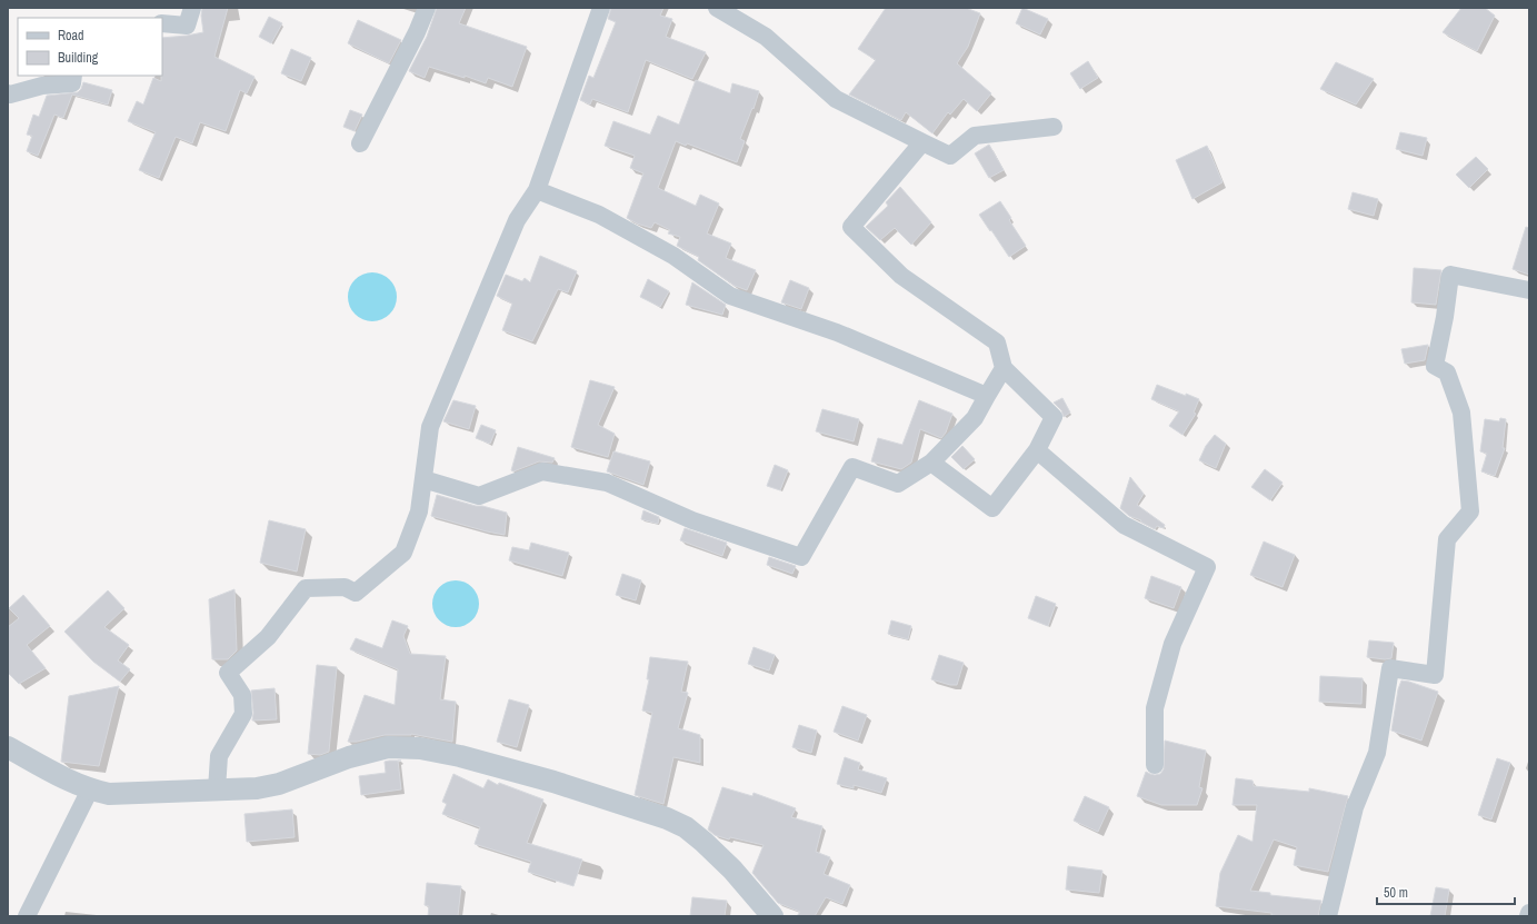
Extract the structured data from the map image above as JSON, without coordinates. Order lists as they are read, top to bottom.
{
  "legend": ["Road", "Building"],
  "scale_bar": "50 m"
}
